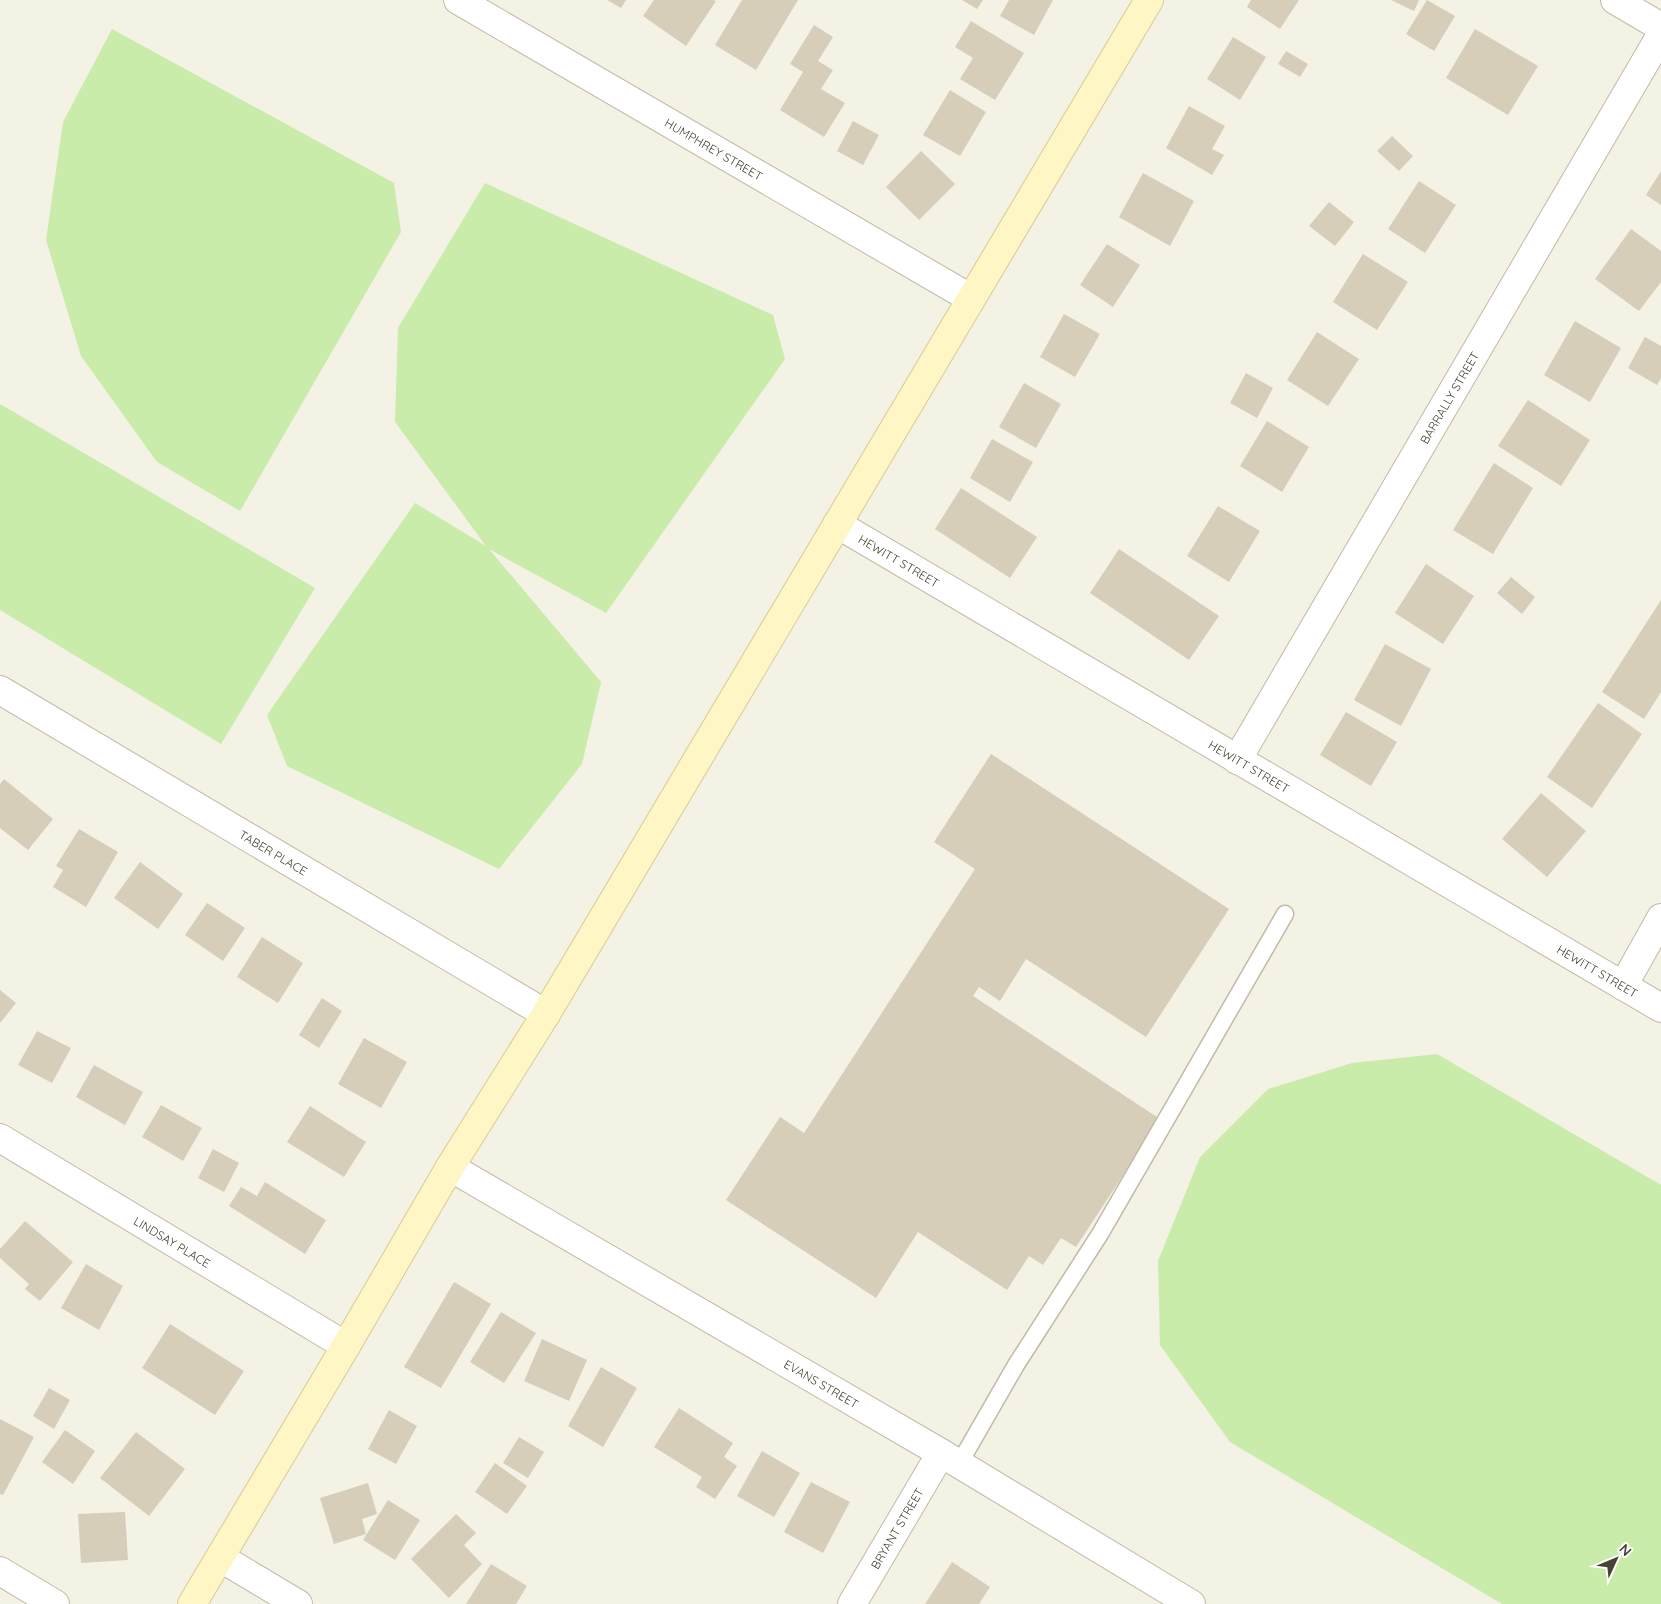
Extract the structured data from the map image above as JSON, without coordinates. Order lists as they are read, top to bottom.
{
  "streets": {
    "street": [
      "HUMPHREY STREET",
      "BARRALLY STREET",
      "HEWITT STREET",
      "TABER PLACE",
      "LINDSAY PLACE",
      "EVANS STREET",
      "BRYANT STREET"
    ]
  },
  "crossings": [
    ["BARRALLY STREET", "HEWITT STREET"],
    ["EVANS STREET", "BRYANT STREET"]
  ],
  "north": "top right"
}
